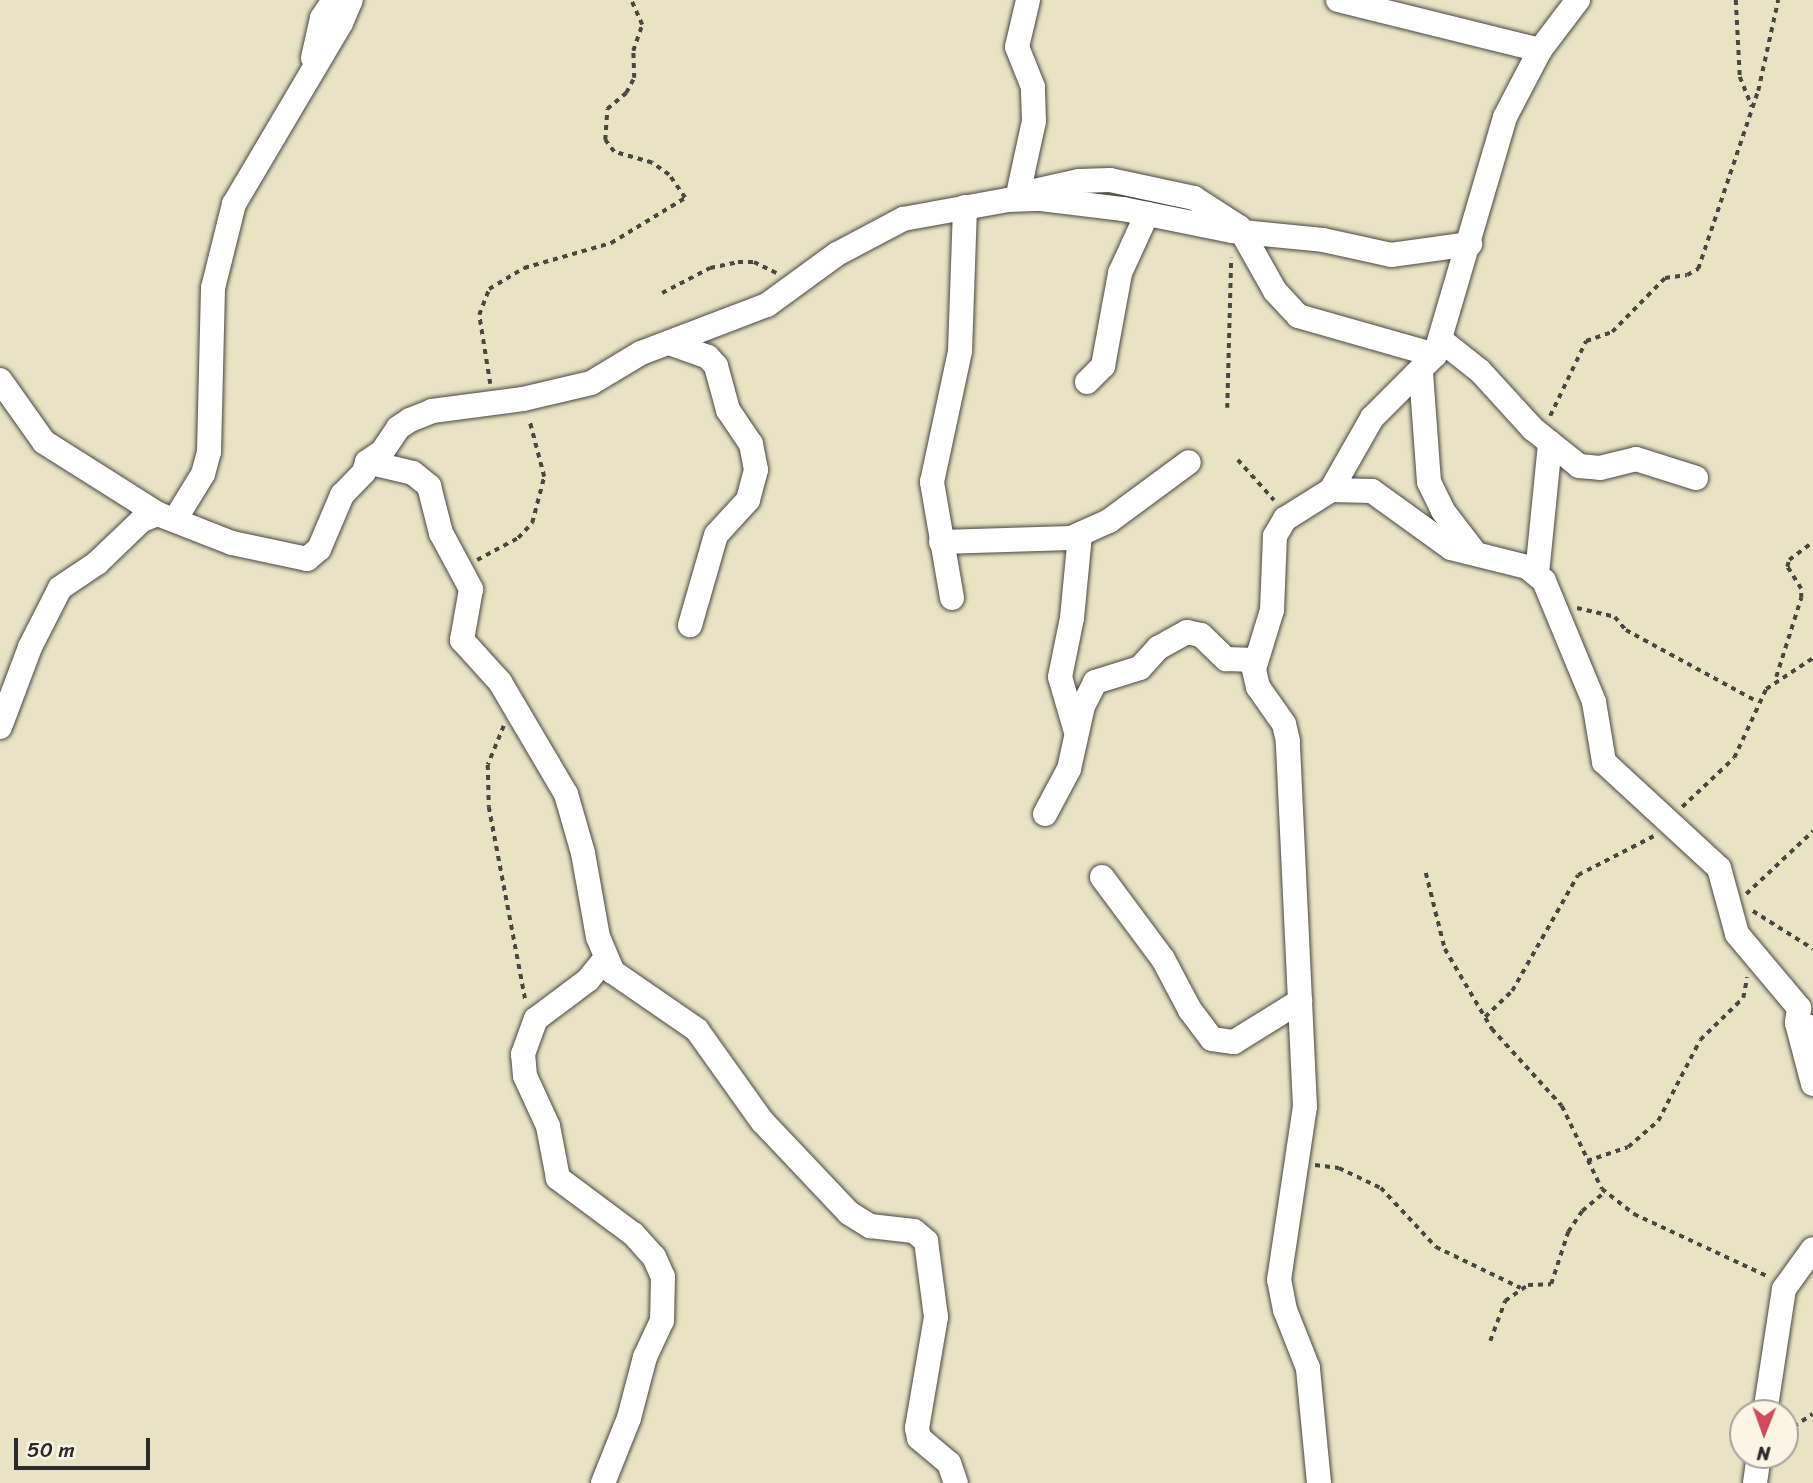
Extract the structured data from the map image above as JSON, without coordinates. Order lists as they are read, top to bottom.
{
  "scale_bar": "50 m",
  "north": "bottom"
}
